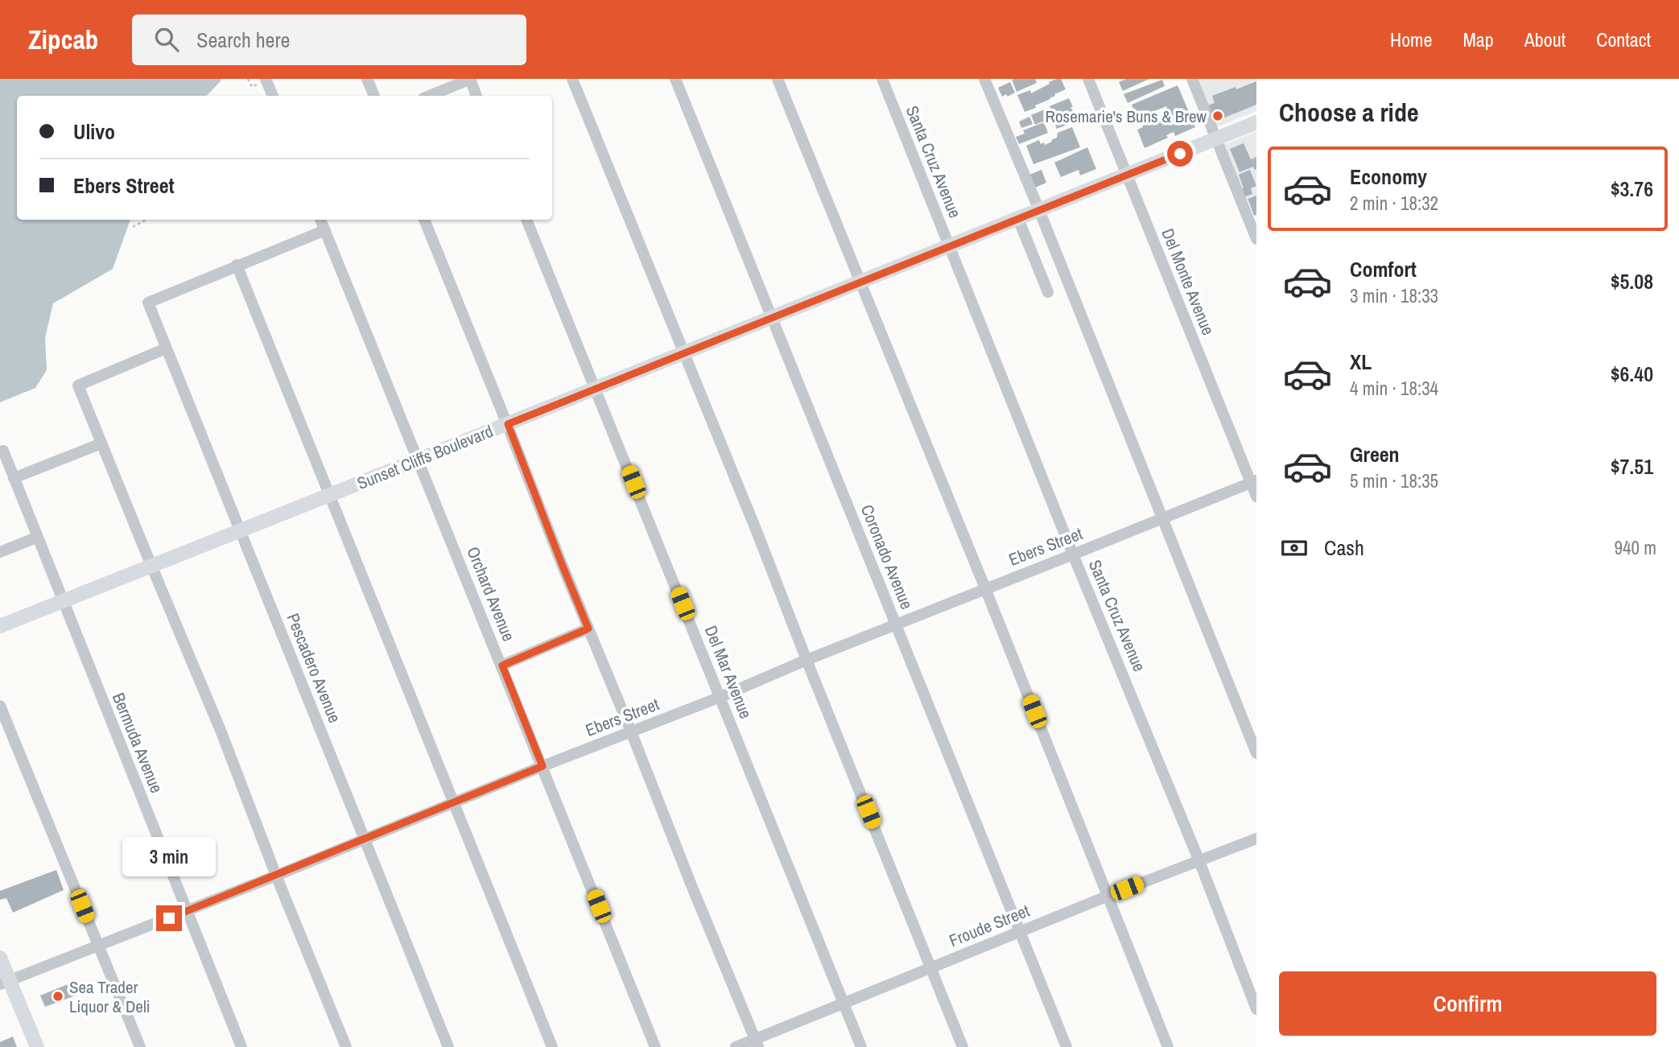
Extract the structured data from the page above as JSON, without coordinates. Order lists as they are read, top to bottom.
{
  "streets": {
    "main road": ["Sunset Cliffs Boulevard"],
    "street": [
      "Santa Cruz Avenue",
      "Del Monte Avenue",
      "Ebers Street",
      "Coronado Avenue",
      "Orchard Avenue",
      "Pescadero Avenue",
      "Del Mar Avenue",
      "Bermuda Avenue",
      "Froude Street"
    ]
  },
  "crossings": [
    ["Santa Cruz Avenue", "Sunset Cliffs Boulevard"],
    ["Santa Cruz Avenue", "Ebers Street"],
    ["Santa Cruz Avenue", "Froude Street"],
    ["Del Monte Avenue", "Sunset Cliffs Boulevard"],
    ["Del Monte Avenue", "Ebers Street"],
    ["Sunset Cliffs Boulevard", "Coronado Avenue"],
    ["Sunset Cliffs Boulevard", "Orchard Avenue"],
    ["Sunset Cliffs Boulevard", "Pescadero Avenue"],
    ["Sunset Cliffs Boulevard", "Del Mar Avenue"],
    ["Sunset Cliffs Boulevard", "Bermuda Avenue"],
    ["Ebers Street", "Coronado Avenue"],
    ["Ebers Street", "Orchard Avenue"],
    ["Ebers Street", "Pescadero Avenue"],
    ["Ebers Street", "Del Mar Avenue"],
    ["Ebers Street", "Bermuda Avenue"],
    ["Coronado Avenue", "Froude Street"],
    ["Del Mar Avenue", "Froude Street"]
  ],
  "places": ["Rosemarie's Buns & Brew", "Sea Trader Liquor & Deli"],
  "page": {
    "header": "Zipcab",
    "search": "Search here",
    "nav": [
      "Home",
      "Map",
      "About",
      "Contact"
    ],
    "heading": "Choose a ride",
    "banner": ["Ulivo", "Ebers Street"],
    "list": [
      {
        "name": "Economy",
        "note": "2 min · 18:32",
        "value": "$3.76"
      },
      {
        "name": "Comfort",
        "note": "3 min · 18:33",
        "value": "$5.08"
      },
      {
        "name": "XL",
        "note": "4 min · 18:34",
        "value": "$6.40"
      },
      {
        "name": "Green",
        "note": "5 min · 18:35",
        "value": "$7.51"
      }
    ],
    "pay": ["Cash", "940 m"],
    "bubble": "3 min",
    "buttons": "Confirm"
  }
}
